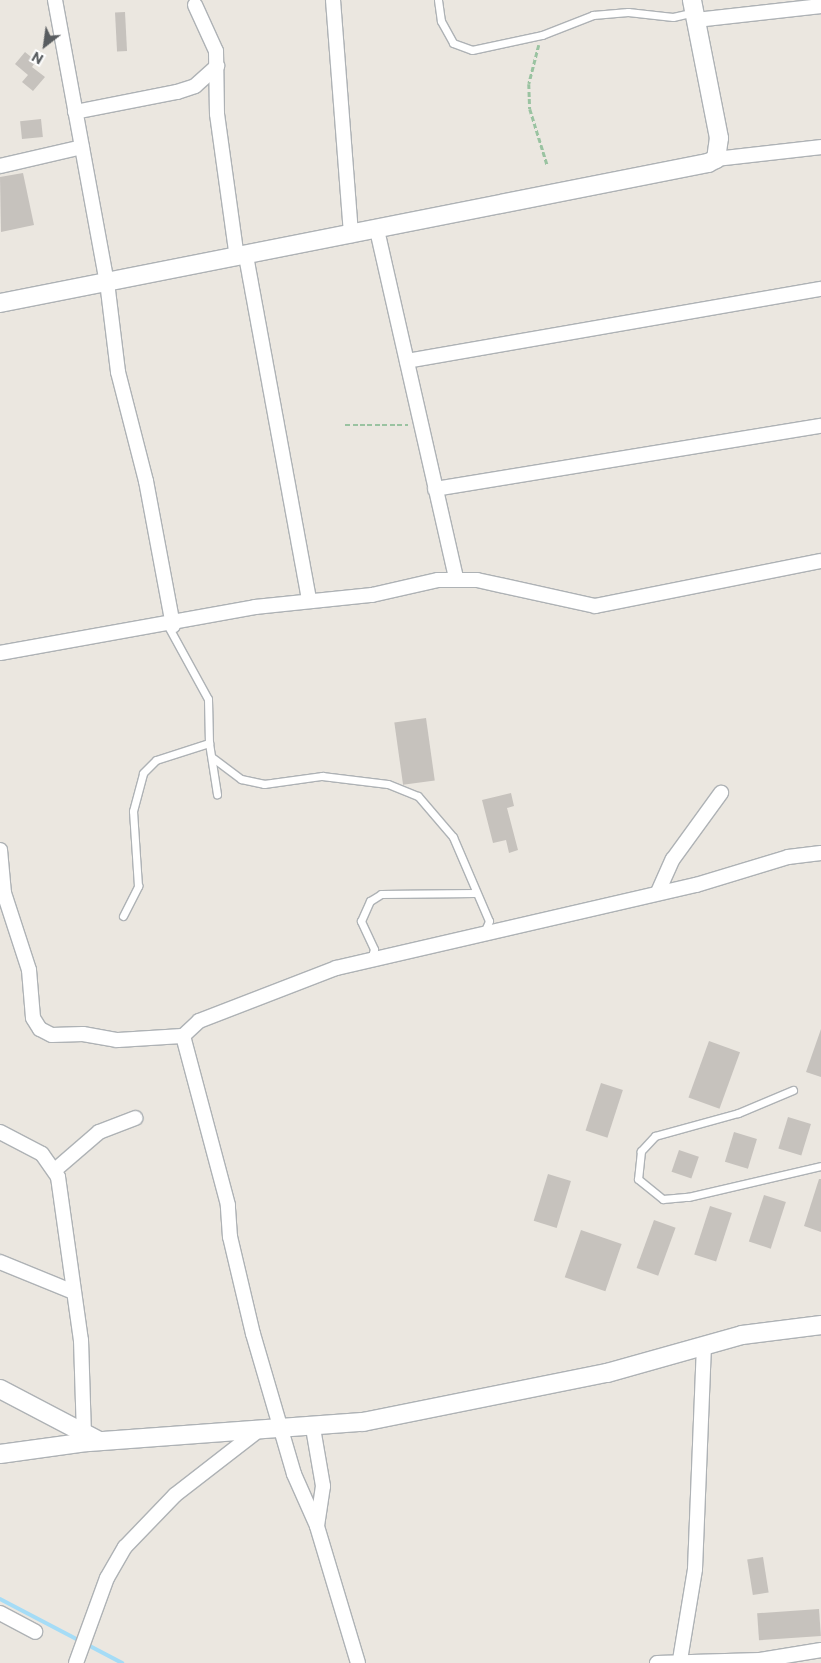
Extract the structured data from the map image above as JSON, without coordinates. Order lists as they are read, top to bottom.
{
  "north": "bottom left"
}
